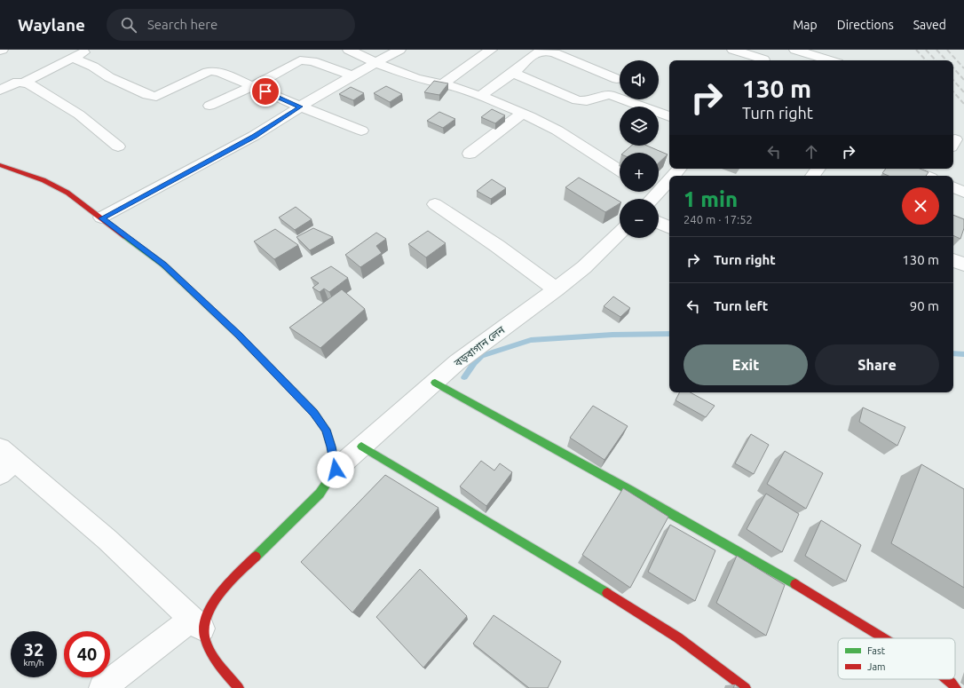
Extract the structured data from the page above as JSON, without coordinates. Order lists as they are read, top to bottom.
{
  "streets": {
    "street": ["বড়বাগান লেন"]
  },
  "legend": ["Fast", "Jam"],
  "page": {
    "header": "Waylane",
    "search": "Search here",
    "nav": ["Map", "Directions", "Saved"],
    "map_buttons": ["+", "−"],
    "turn": ["130 m", "Turn right"],
    "heading": ["1 min", "240 m · 17:52"],
    "list": [
      {
        "name": "Turn right",
        "value": "130 m"
      },
      {
        "name": "Turn left",
        "value": "90 m"
      }
    ],
    "buttons": ["Exit", "Share"],
    "speed": "32 km/h",
    "limit": "40"
  }
}
